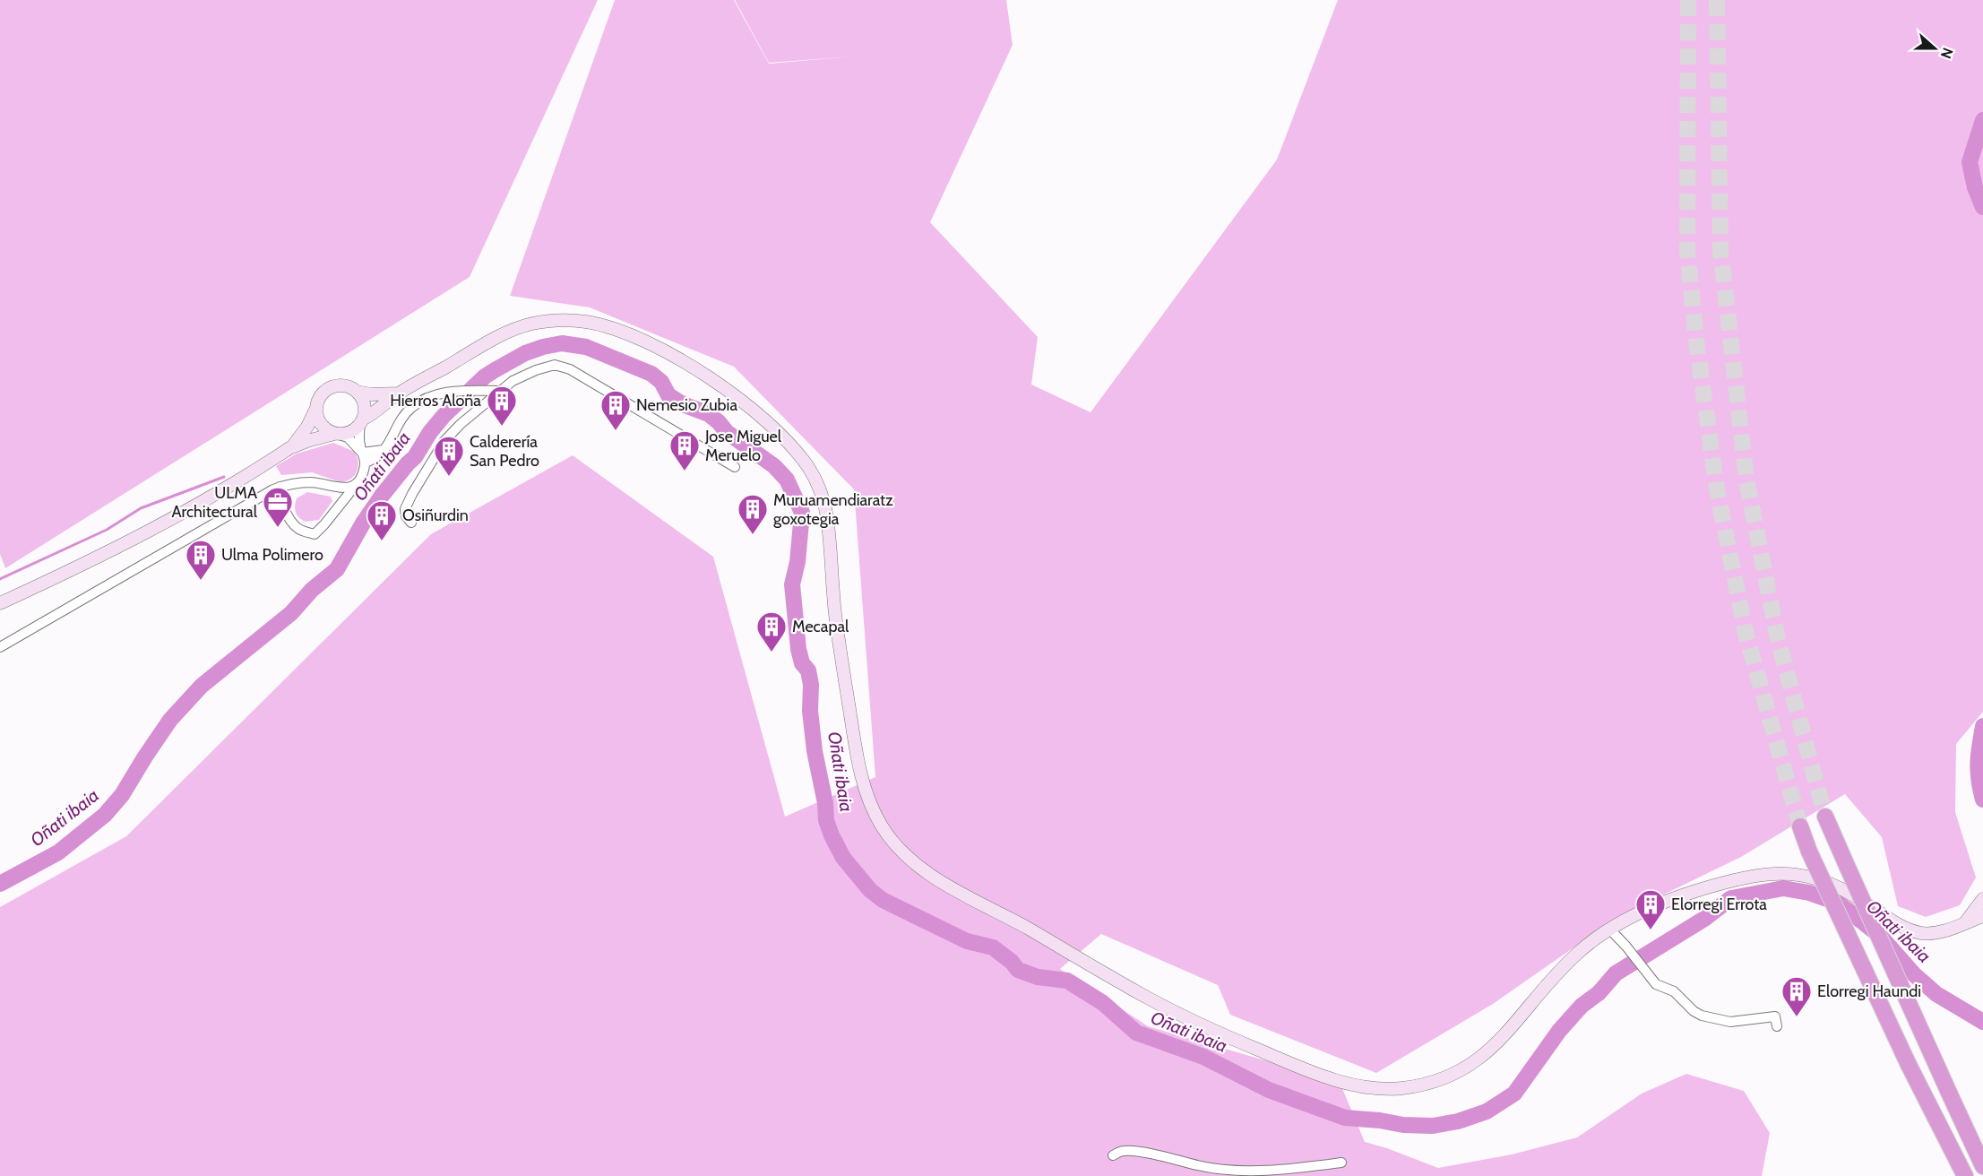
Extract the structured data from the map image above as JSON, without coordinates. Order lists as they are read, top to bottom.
{
  "water": ["Oñati ibaia"],
  "places": {
    "building": [
      "Hierros Aloña",
      "Nemesio Zubia",
      "Jose Miguel Meruelo",
      "Calderería San Pedro",
      "Muruamendiaratz goxotegia",
      "Osiñurdin",
      "Ulma Polimero",
      "Mecapal",
      "Elorregi Errota",
      "Elorregi Haundi"
    ],
    "office": ["ULMA Architectural"]
  },
  "north": "right"
}
